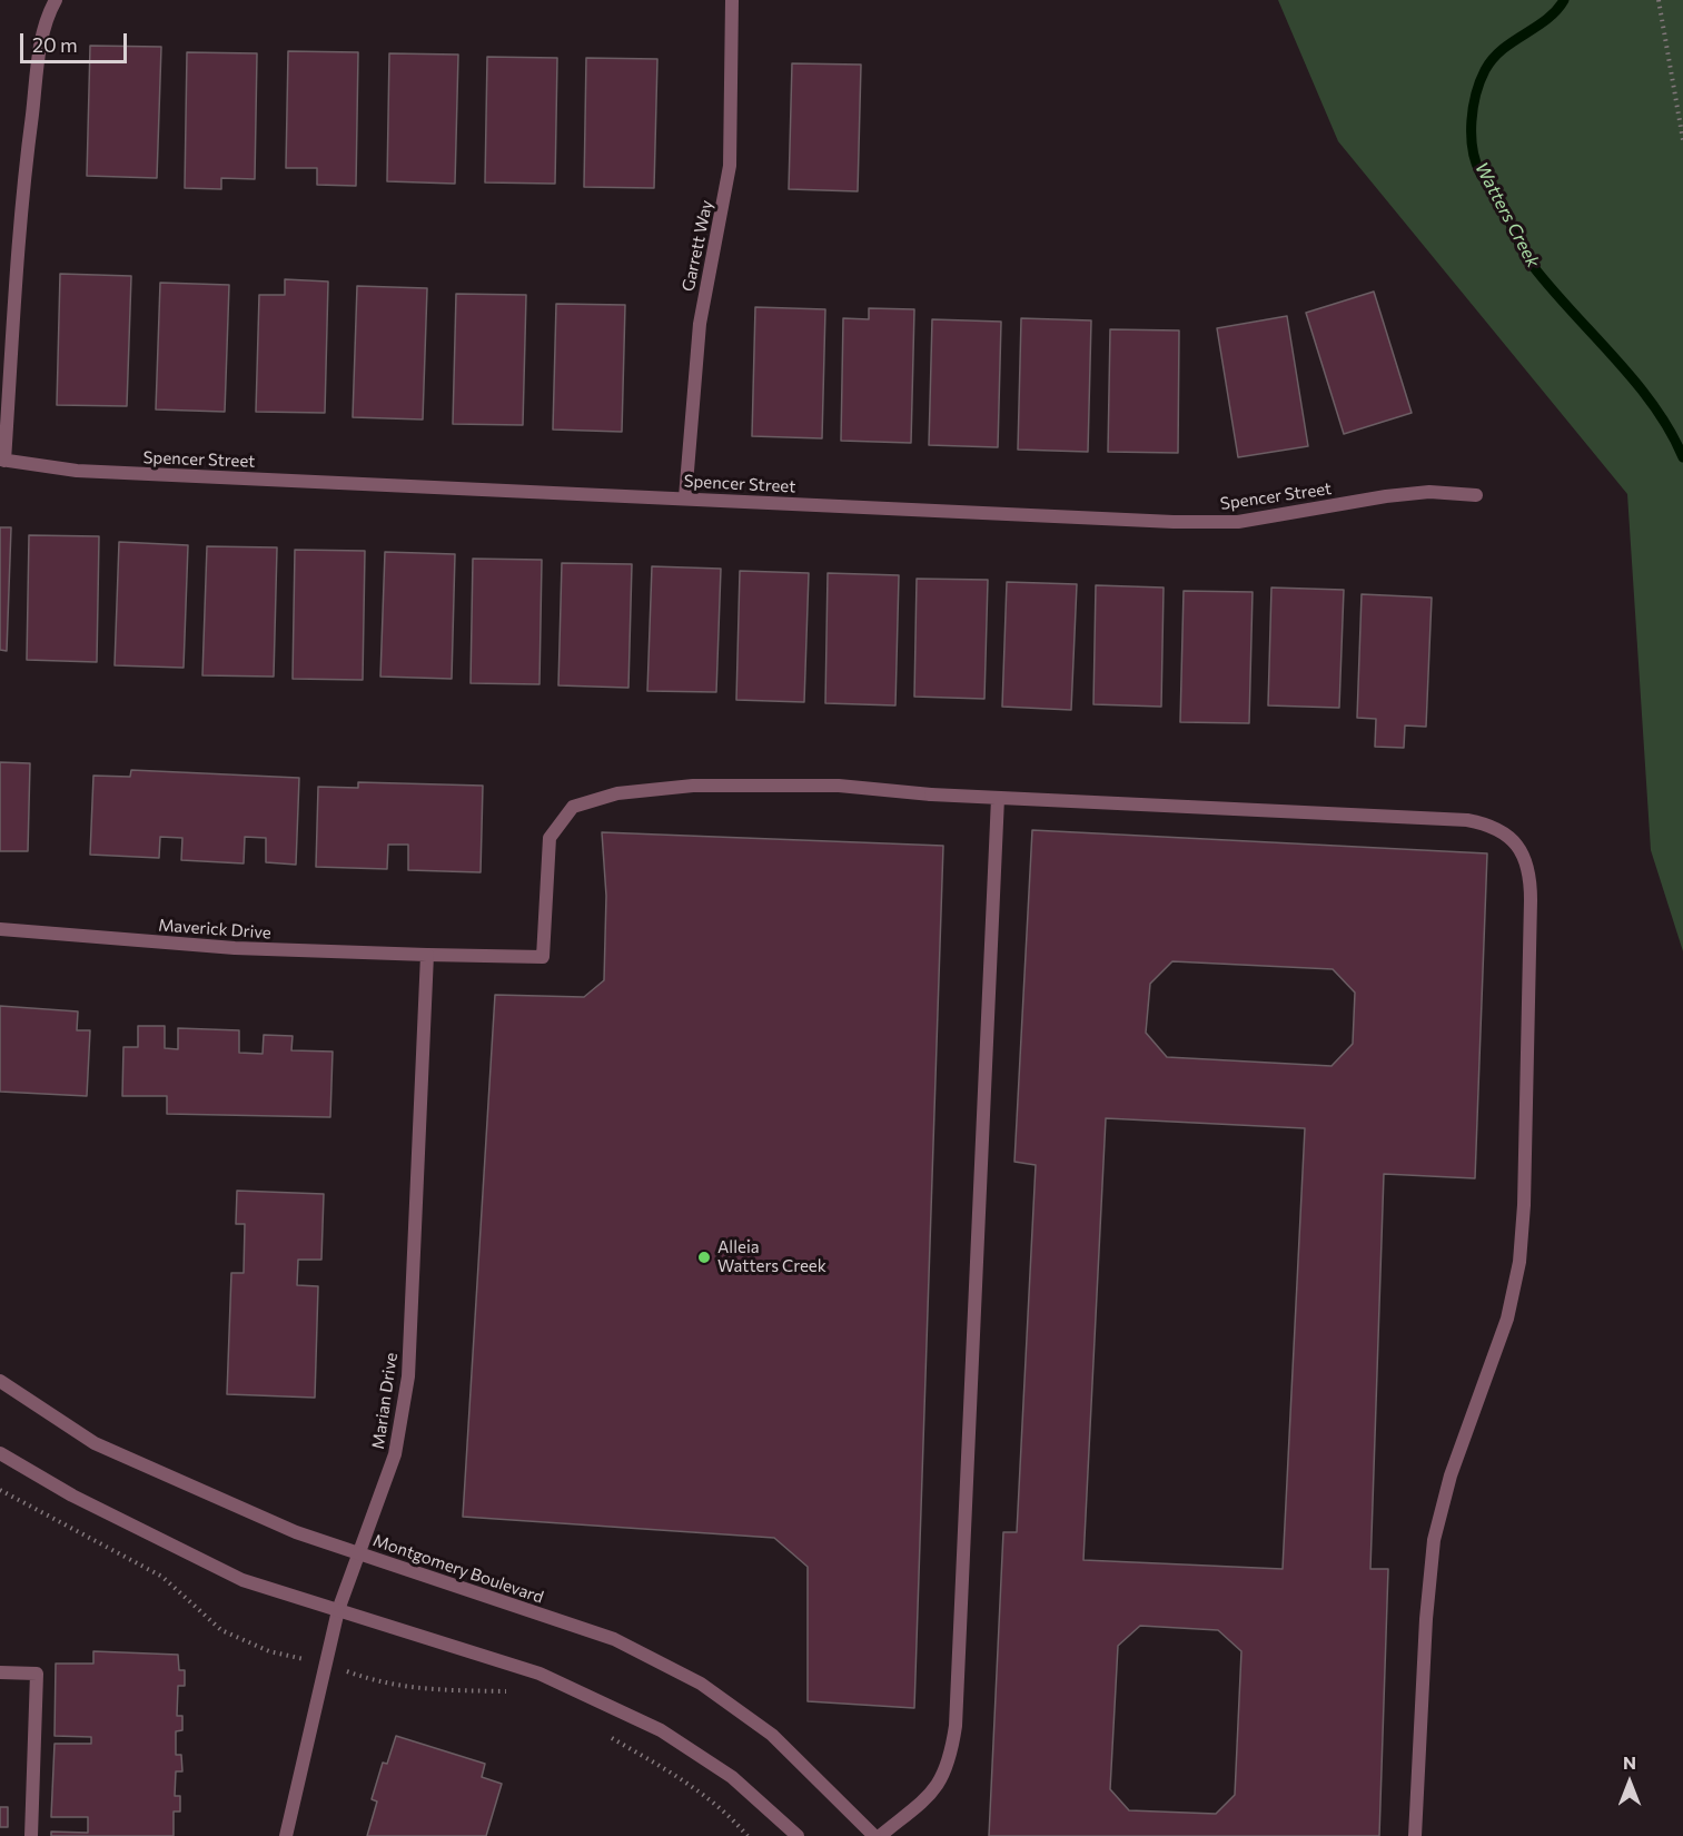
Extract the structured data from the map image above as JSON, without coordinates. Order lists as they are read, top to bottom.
{
  "streets": {
    "street": [
      "Garrett Way",
      "Spencer Street",
      "Maverick Drive",
      "Marian Drive",
      "Montgomery Boulevard"
    ]
  },
  "crossings": [
    ["Garrett Way", "Spencer Street"],
    ["Maverick Drive", "Marian Drive"],
    ["Marian Drive", "Montgomery Boulevard"]
  ],
  "water": ["Watters Creek"],
  "places": ["Alleia Watters Creek"],
  "scale_bar": "20 m",
  "north": "top"
}
